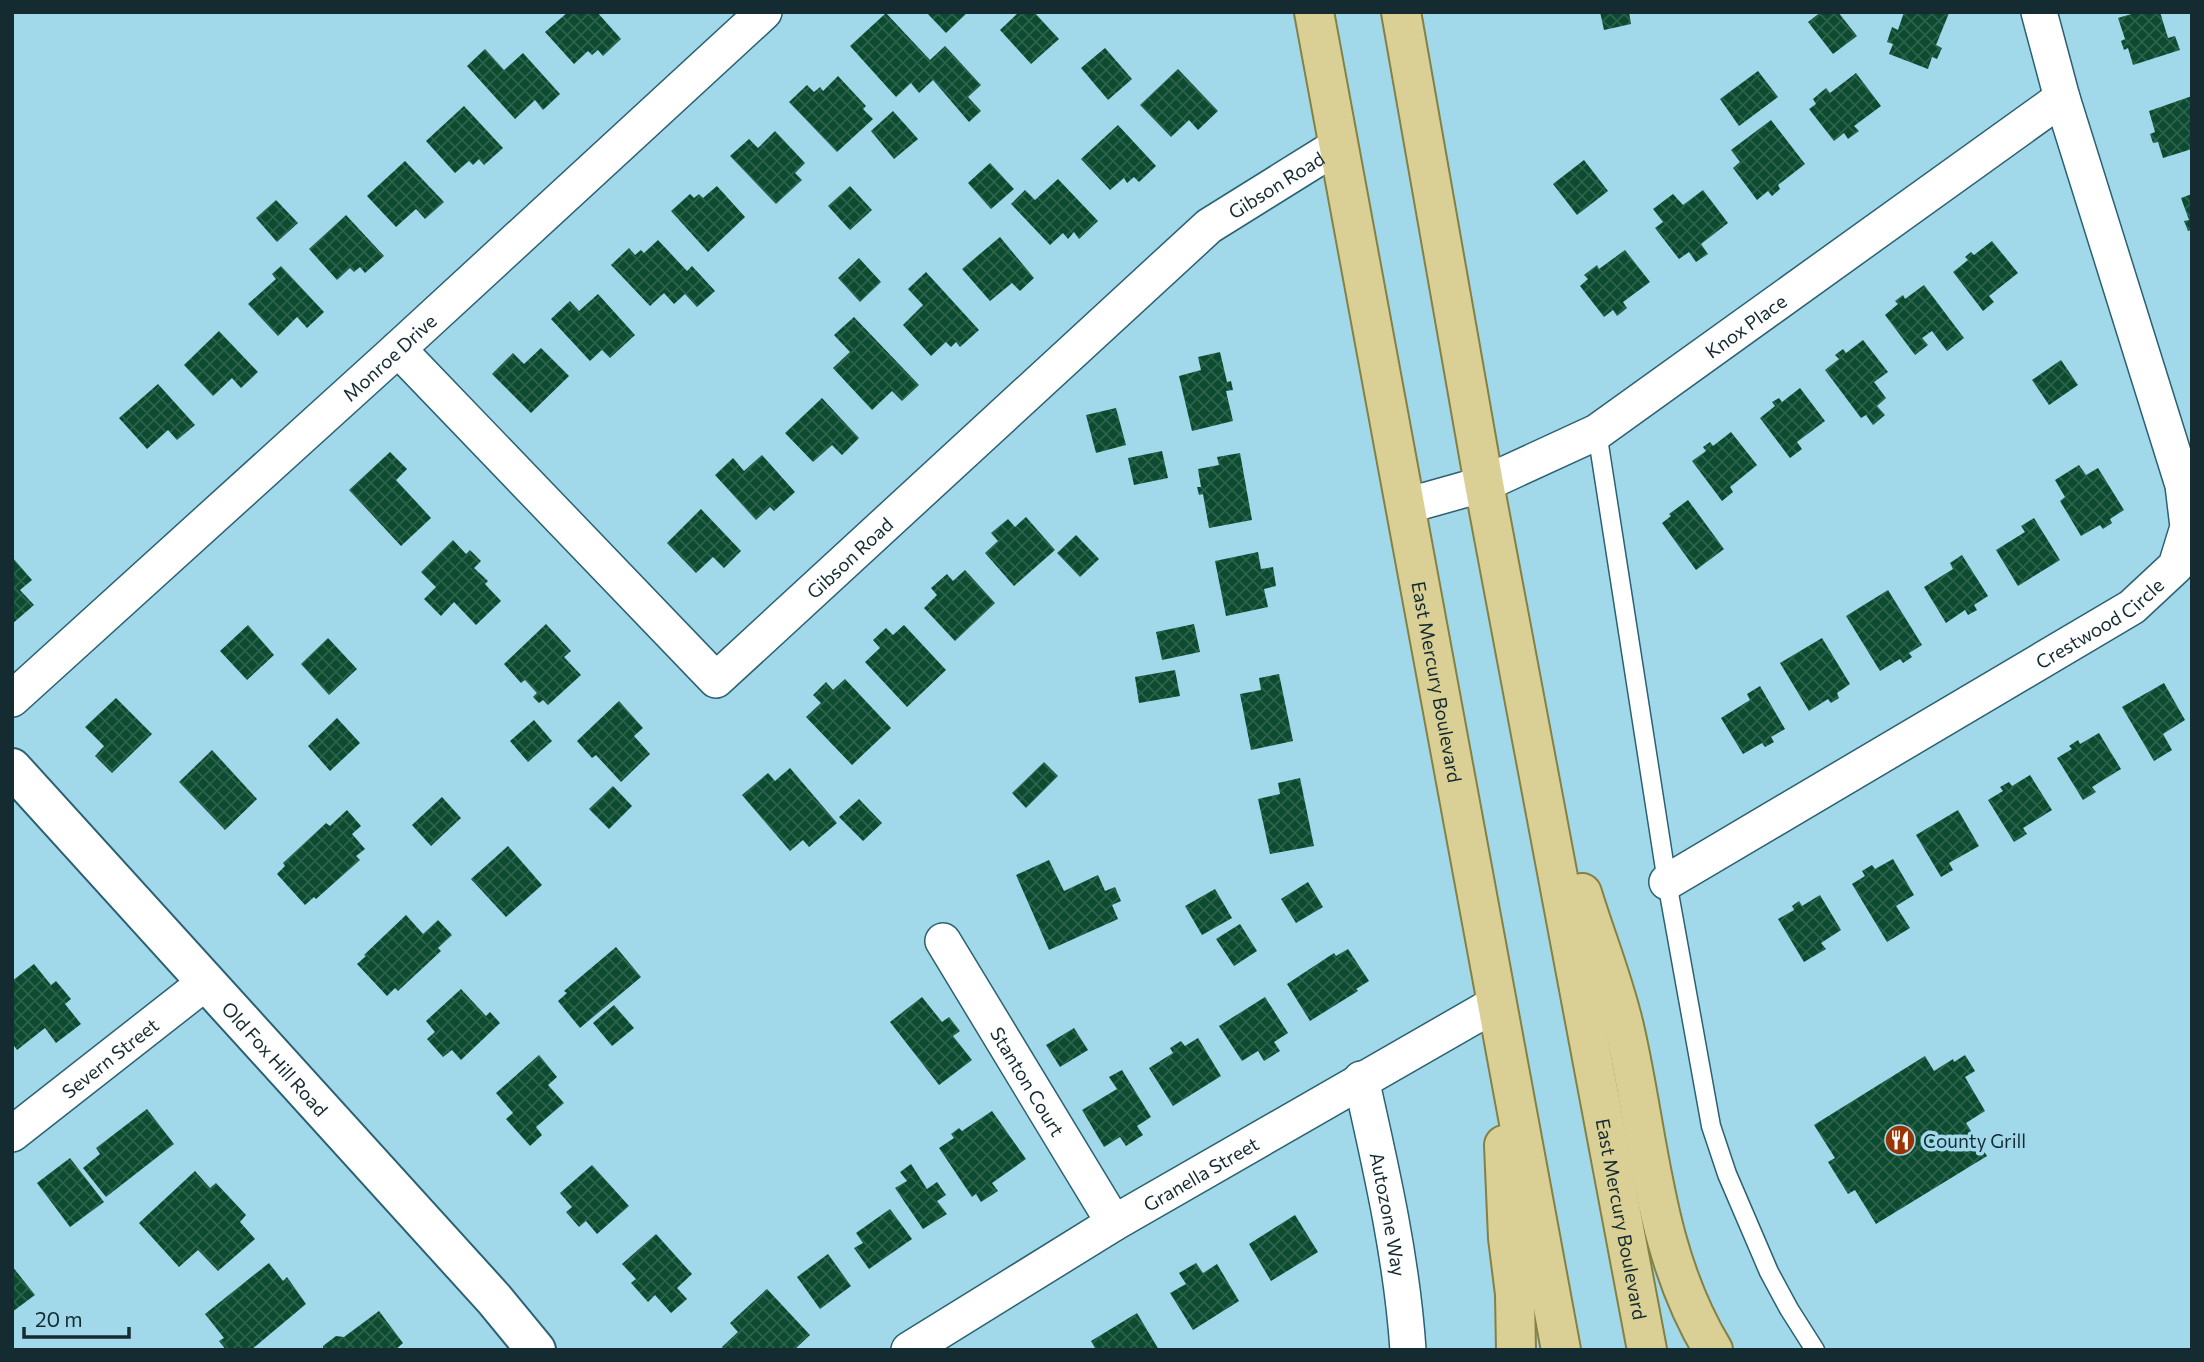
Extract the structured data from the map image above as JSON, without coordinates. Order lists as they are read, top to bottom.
{
  "streets": {
    "main road": ["East Mercury Boulevard"],
    "street": [
      "Gibson Road",
      "Knox Place",
      "Monroe Drive",
      "Crestwood Circle",
      "Severn Street",
      "Old Fox Hill Road",
      "Stanton Court",
      "Granella Street",
      "Autozone Way"
    ]
  },
  "crossings": [
    ["Gibson Road", "Monroe Drive"],
    ["Gibson Road", "East Mercury Boulevard"],
    ["Knox Place", "Crestwood Circle"],
    ["Knox Place", "East Mercury Boulevard"],
    ["East Mercury Boulevard", "Granella Street"],
    ["Severn Street", "Old Fox Hill Road"],
    ["Stanton Court", "Granella Street"],
    ["Granella Street", "Autozone Way"]
  ],
  "places": {
    "restaurant": ["County Grill"]
  },
  "scale_bar": "20 m"
}
